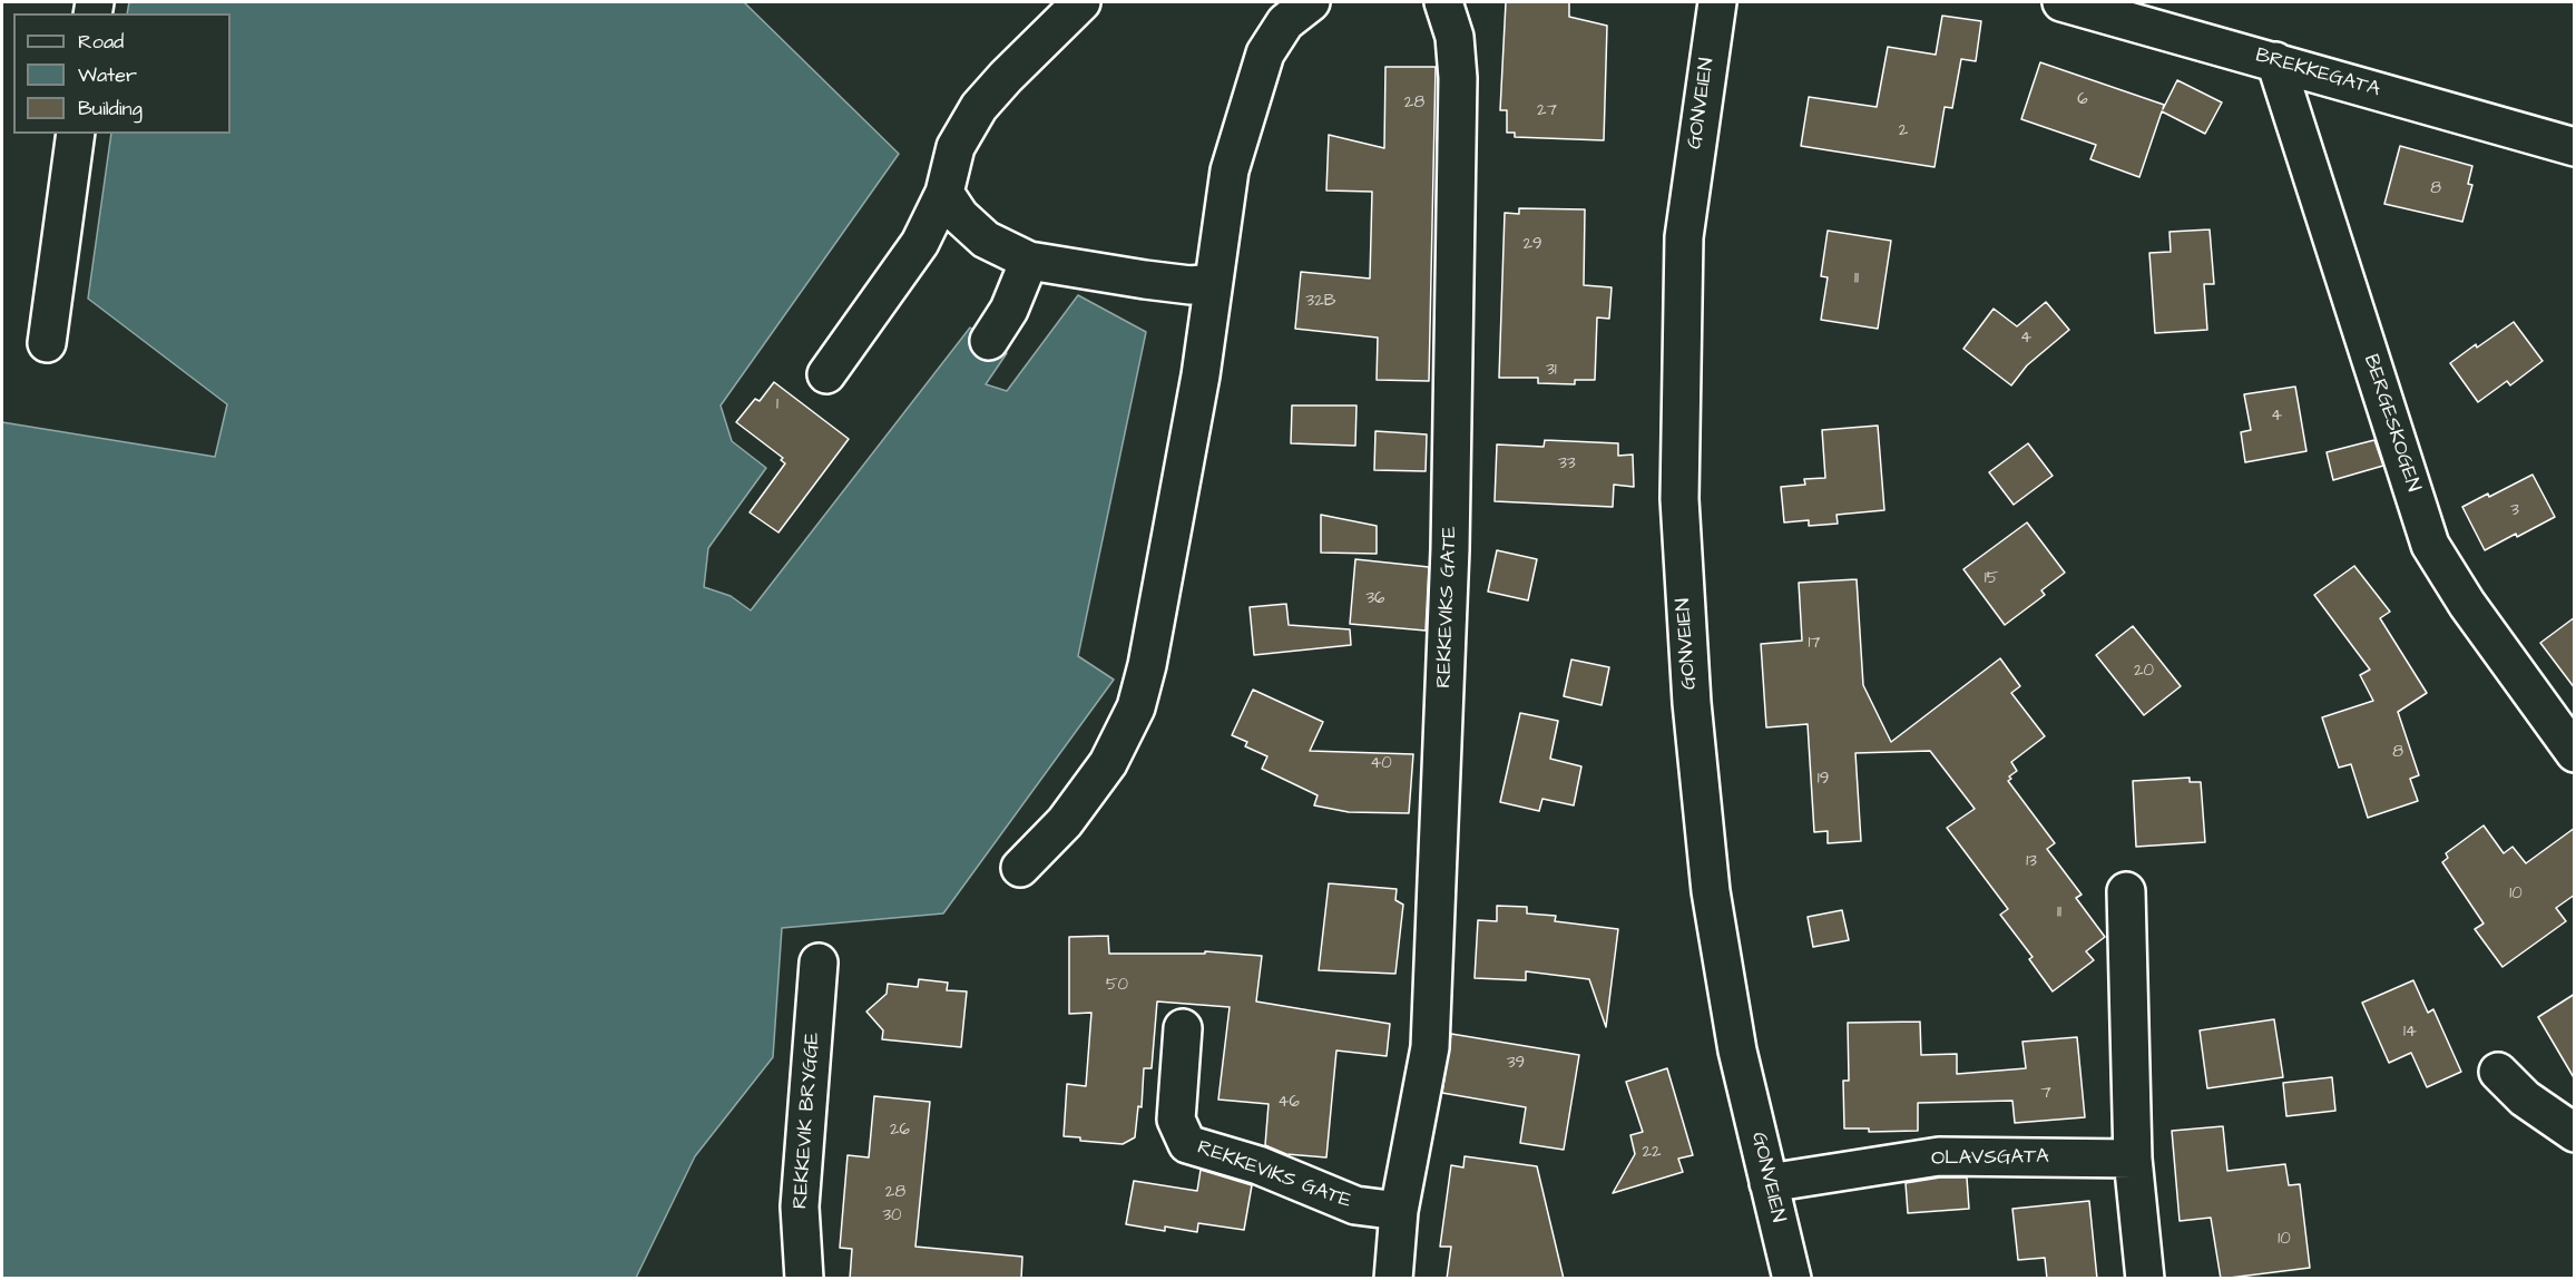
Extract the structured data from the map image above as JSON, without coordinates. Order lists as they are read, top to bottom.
{
  "streets": {
    "street": [
      "BREKKEGATA",
      "GONVEIEN",
      "BERGESKOGEN",
      "REKKEVIKS GATE",
      "REKKEVIK BRYGGE",
      "OLAVSGATA"
    ]
  },
  "crossings": [
    ["BREKKEGATA", "BERGESKOGEN"],
    ["GONVEIEN", "OLAVSGATA"]
  ],
  "house_numbers": [
    "6",
    "28",
    "27",
    "2",
    "8",
    "29",
    "11",
    "32B",
    "4",
    "31",
    "1",
    "4",
    "33",
    "3",
    "15",
    "36",
    "17",
    "20",
    "8",
    "40",
    "19",
    "13",
    "10",
    "11",
    "50",
    "14",
    "39",
    "7",
    "46",
    "26",
    "22",
    "28",
    "30",
    "10"
  ],
  "legend": ["Road", "Water", "Building"]
}
